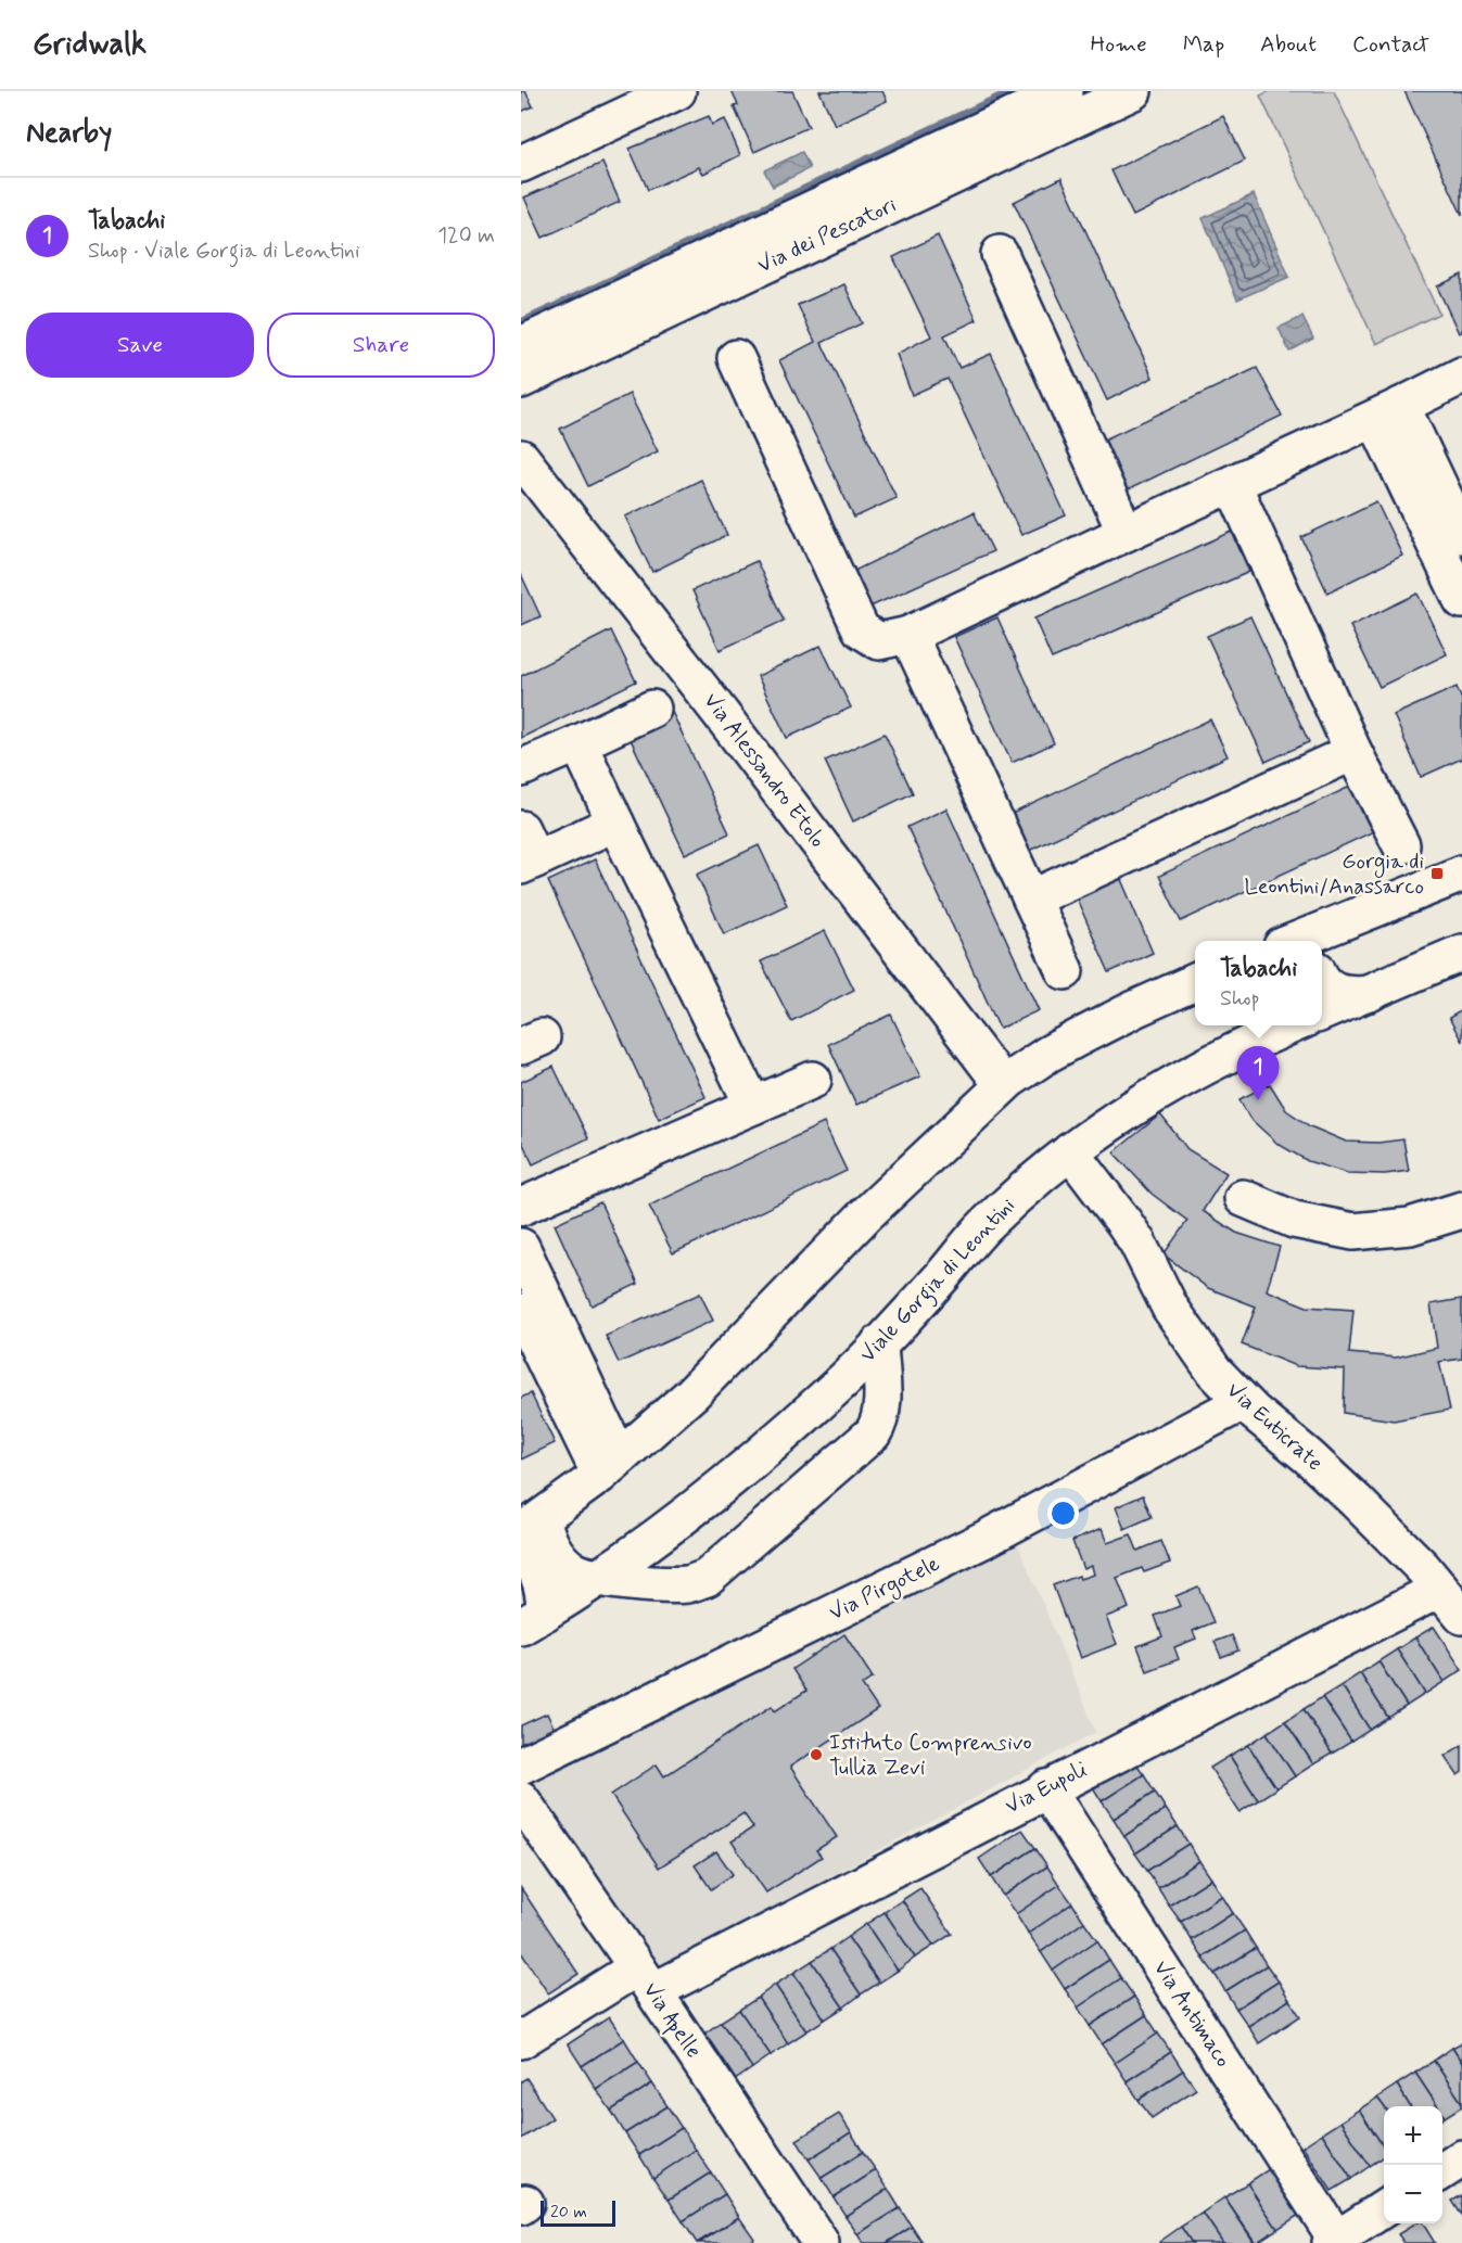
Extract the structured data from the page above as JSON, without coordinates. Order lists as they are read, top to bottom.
{
  "streets": {
    "street": [
      "Via dei Pescatori",
      "Via Alessandro Etolo",
      "Viale Gorgia di Leontini",
      "Via Euticrate",
      "Via Pirgotele",
      "Via Eupoli",
      "Via Antimaco",
      "Via Apelle"
    ]
  },
  "crossings": [
    ["Viale Gorgia di Leontini", "Via Euticrate"],
    ["Via Euticrate", "Via Pirgotele"],
    ["Via Euticrate", "Via Eupoli"],
    ["Via Eupoli", "Via Antimaco"],
    ["Via Eupoli", "Via Apelle"]
  ],
  "places": {
    "transit": ["Gorgia di Leontini/Anassarco"],
    "other": ["Istituto Comprensivo Tullia Zevi"]
  },
  "scale_bar": "20 m",
  "page": {
    "header": "Gridwalk",
    "nav": [
      "Home",
      "Map",
      "About",
      "Contact"
    ],
    "heading": "Nearby",
    "list": [
      {
        "mark": "1",
        "name": "Tabachi",
        "note": "Shop · Viale Gorgia di Leontini",
        "value": "120 m"
      }
    ],
    "buttons": ["Save", "Share"],
    "popup": ["Tabachi", "Shop"],
    "pins": "1",
    "map_buttons": ["+", "−"],
    "scale": "20 m"
  }
}
